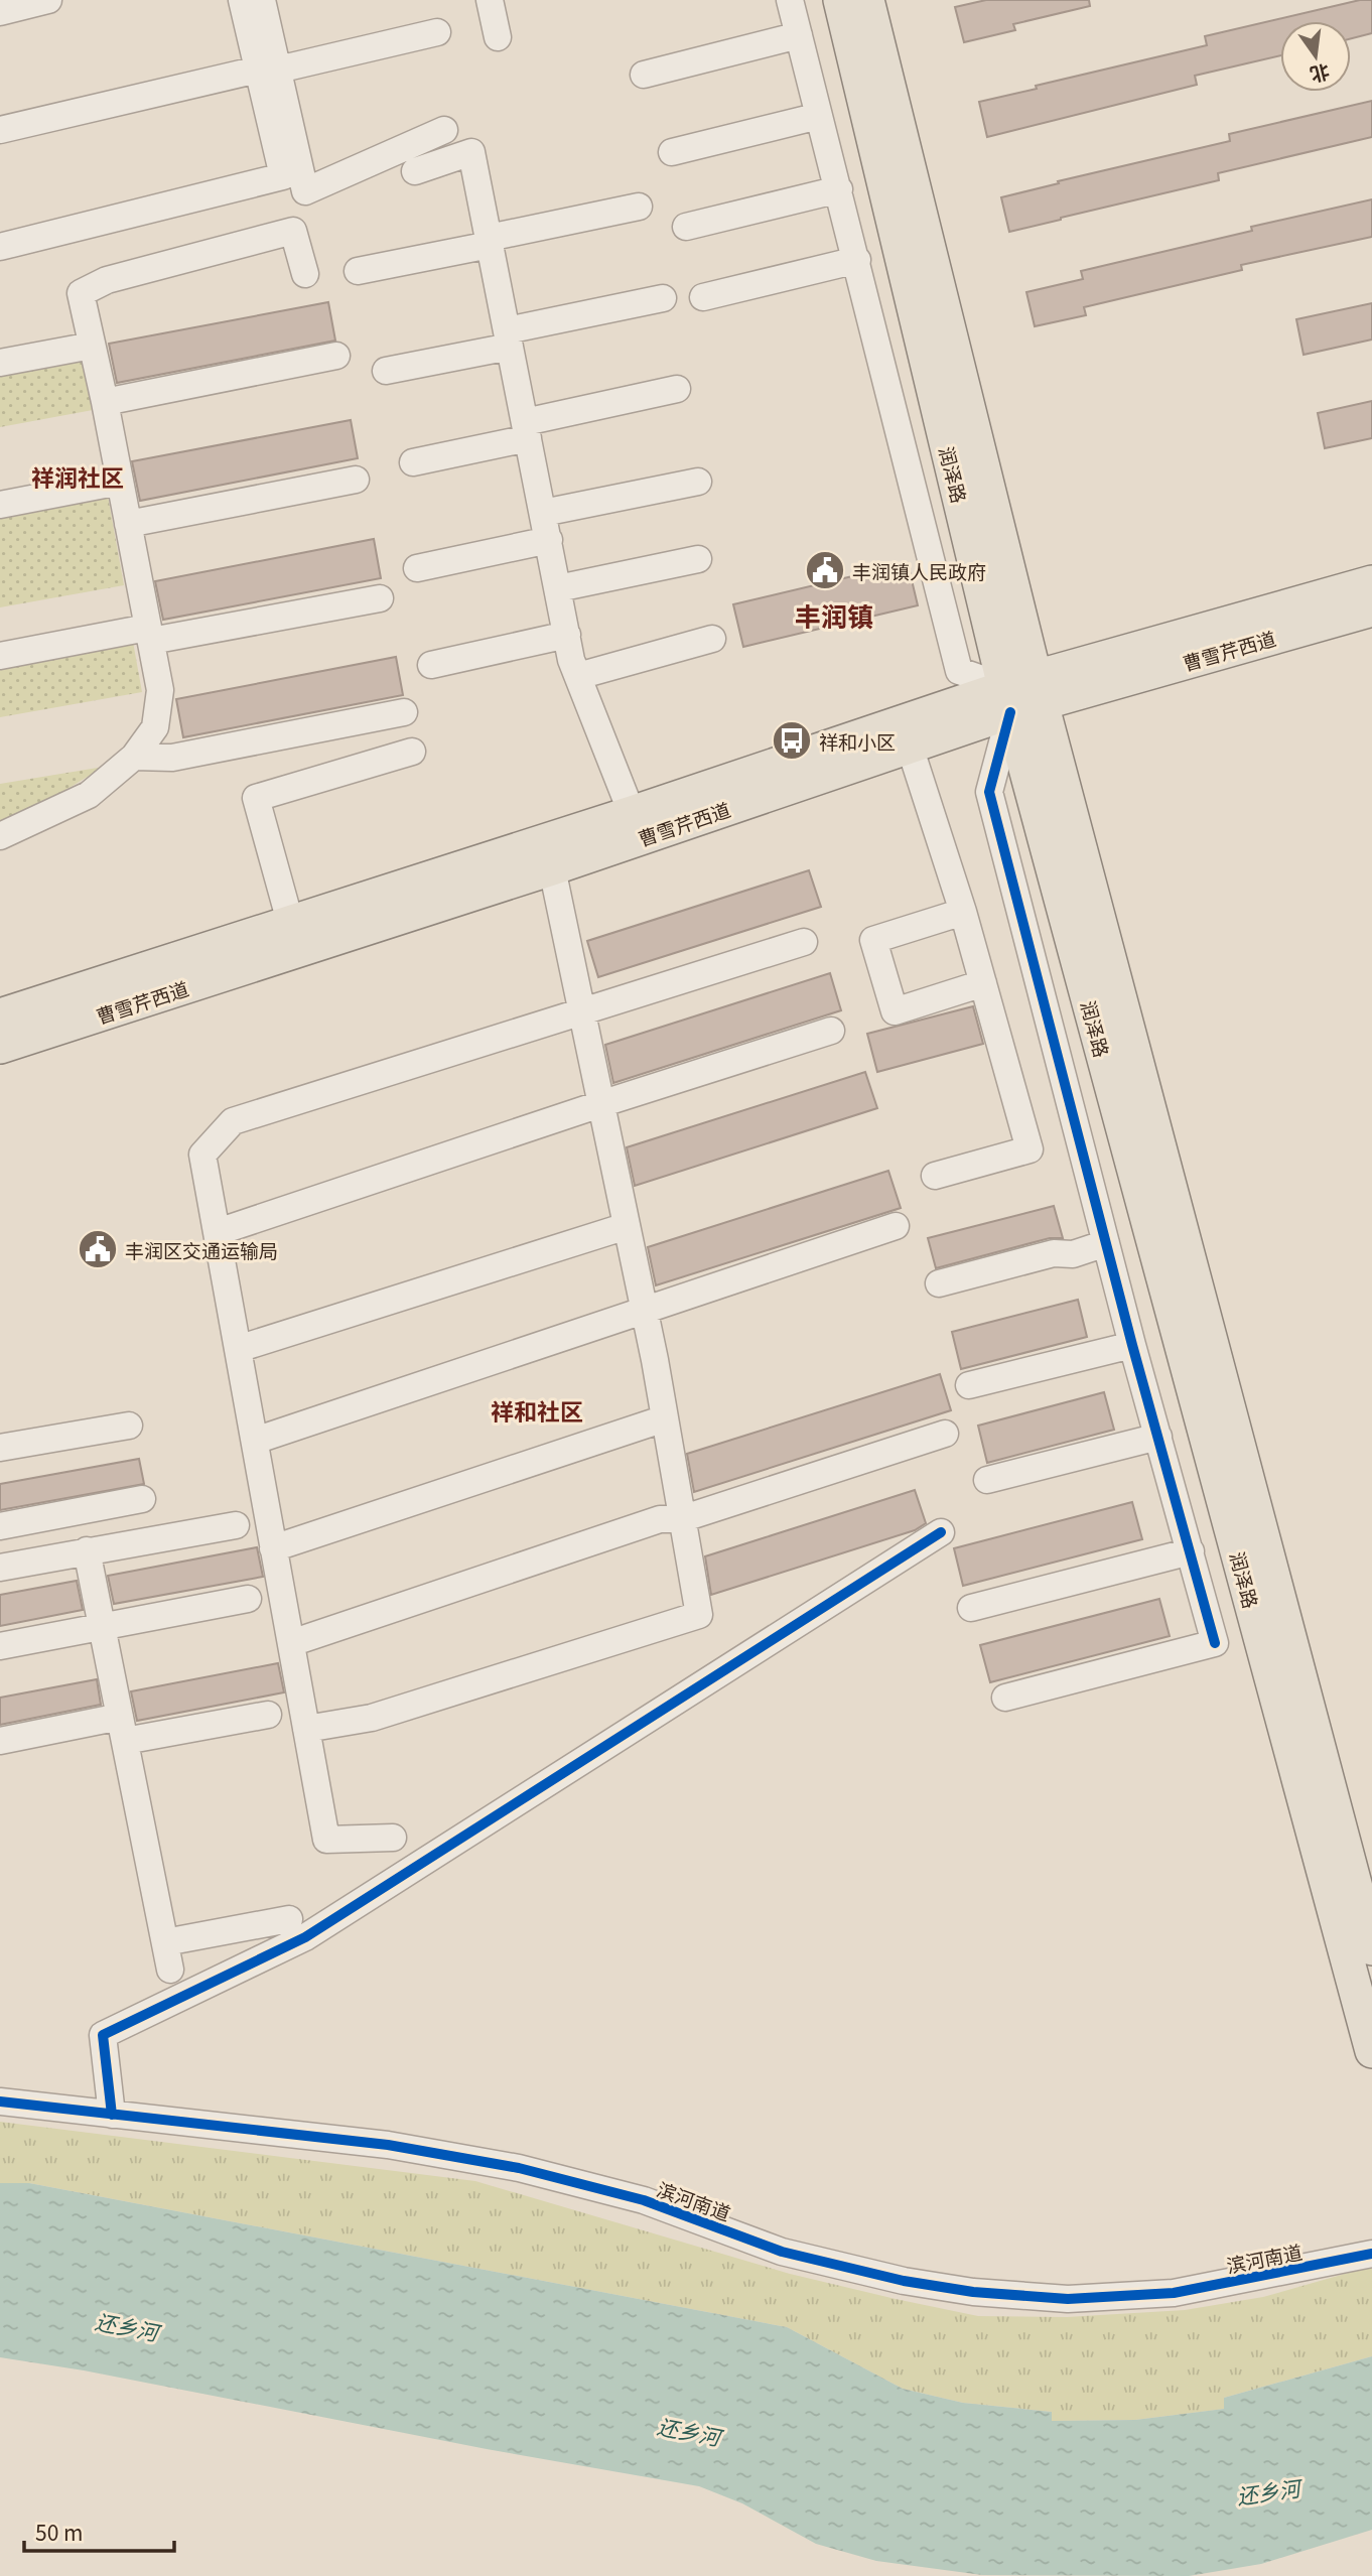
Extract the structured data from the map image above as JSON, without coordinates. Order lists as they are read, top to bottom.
{
  "streets": {
    "main road": ["润泽路", "曹雪芹西道"],
    "street": ["滨河南道"]
  },
  "crossings": [
    ["润泽路", "曹雪芹西道"]
  ],
  "districts": ["祥润社区", "丰润镇", "祥和社区"],
  "water": ["还乡河"],
  "places": {
    "public building": ["丰润镇人民政府", "丰润区交通运输局"],
    "bus stop": ["祥和小区"]
  },
  "scale_bar": "50 m",
  "north": "bottom"
}
